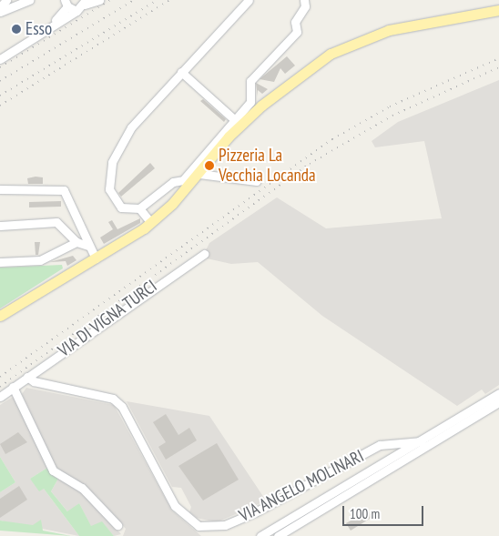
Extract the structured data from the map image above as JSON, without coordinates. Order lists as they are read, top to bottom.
{
  "streets": {
    "street": ["VIA DI VIGNA TURCI", "VIA ANGELO MOLINARI"]
  },
  "crossings": [
    ["VIA DI VIGNA TURCI", "VIA ANGELO MOLINARI"]
  ],
  "places": ["Esso", "Pizzeria La Vecchia Locanda"],
  "scale_bar": "100 m"
}
